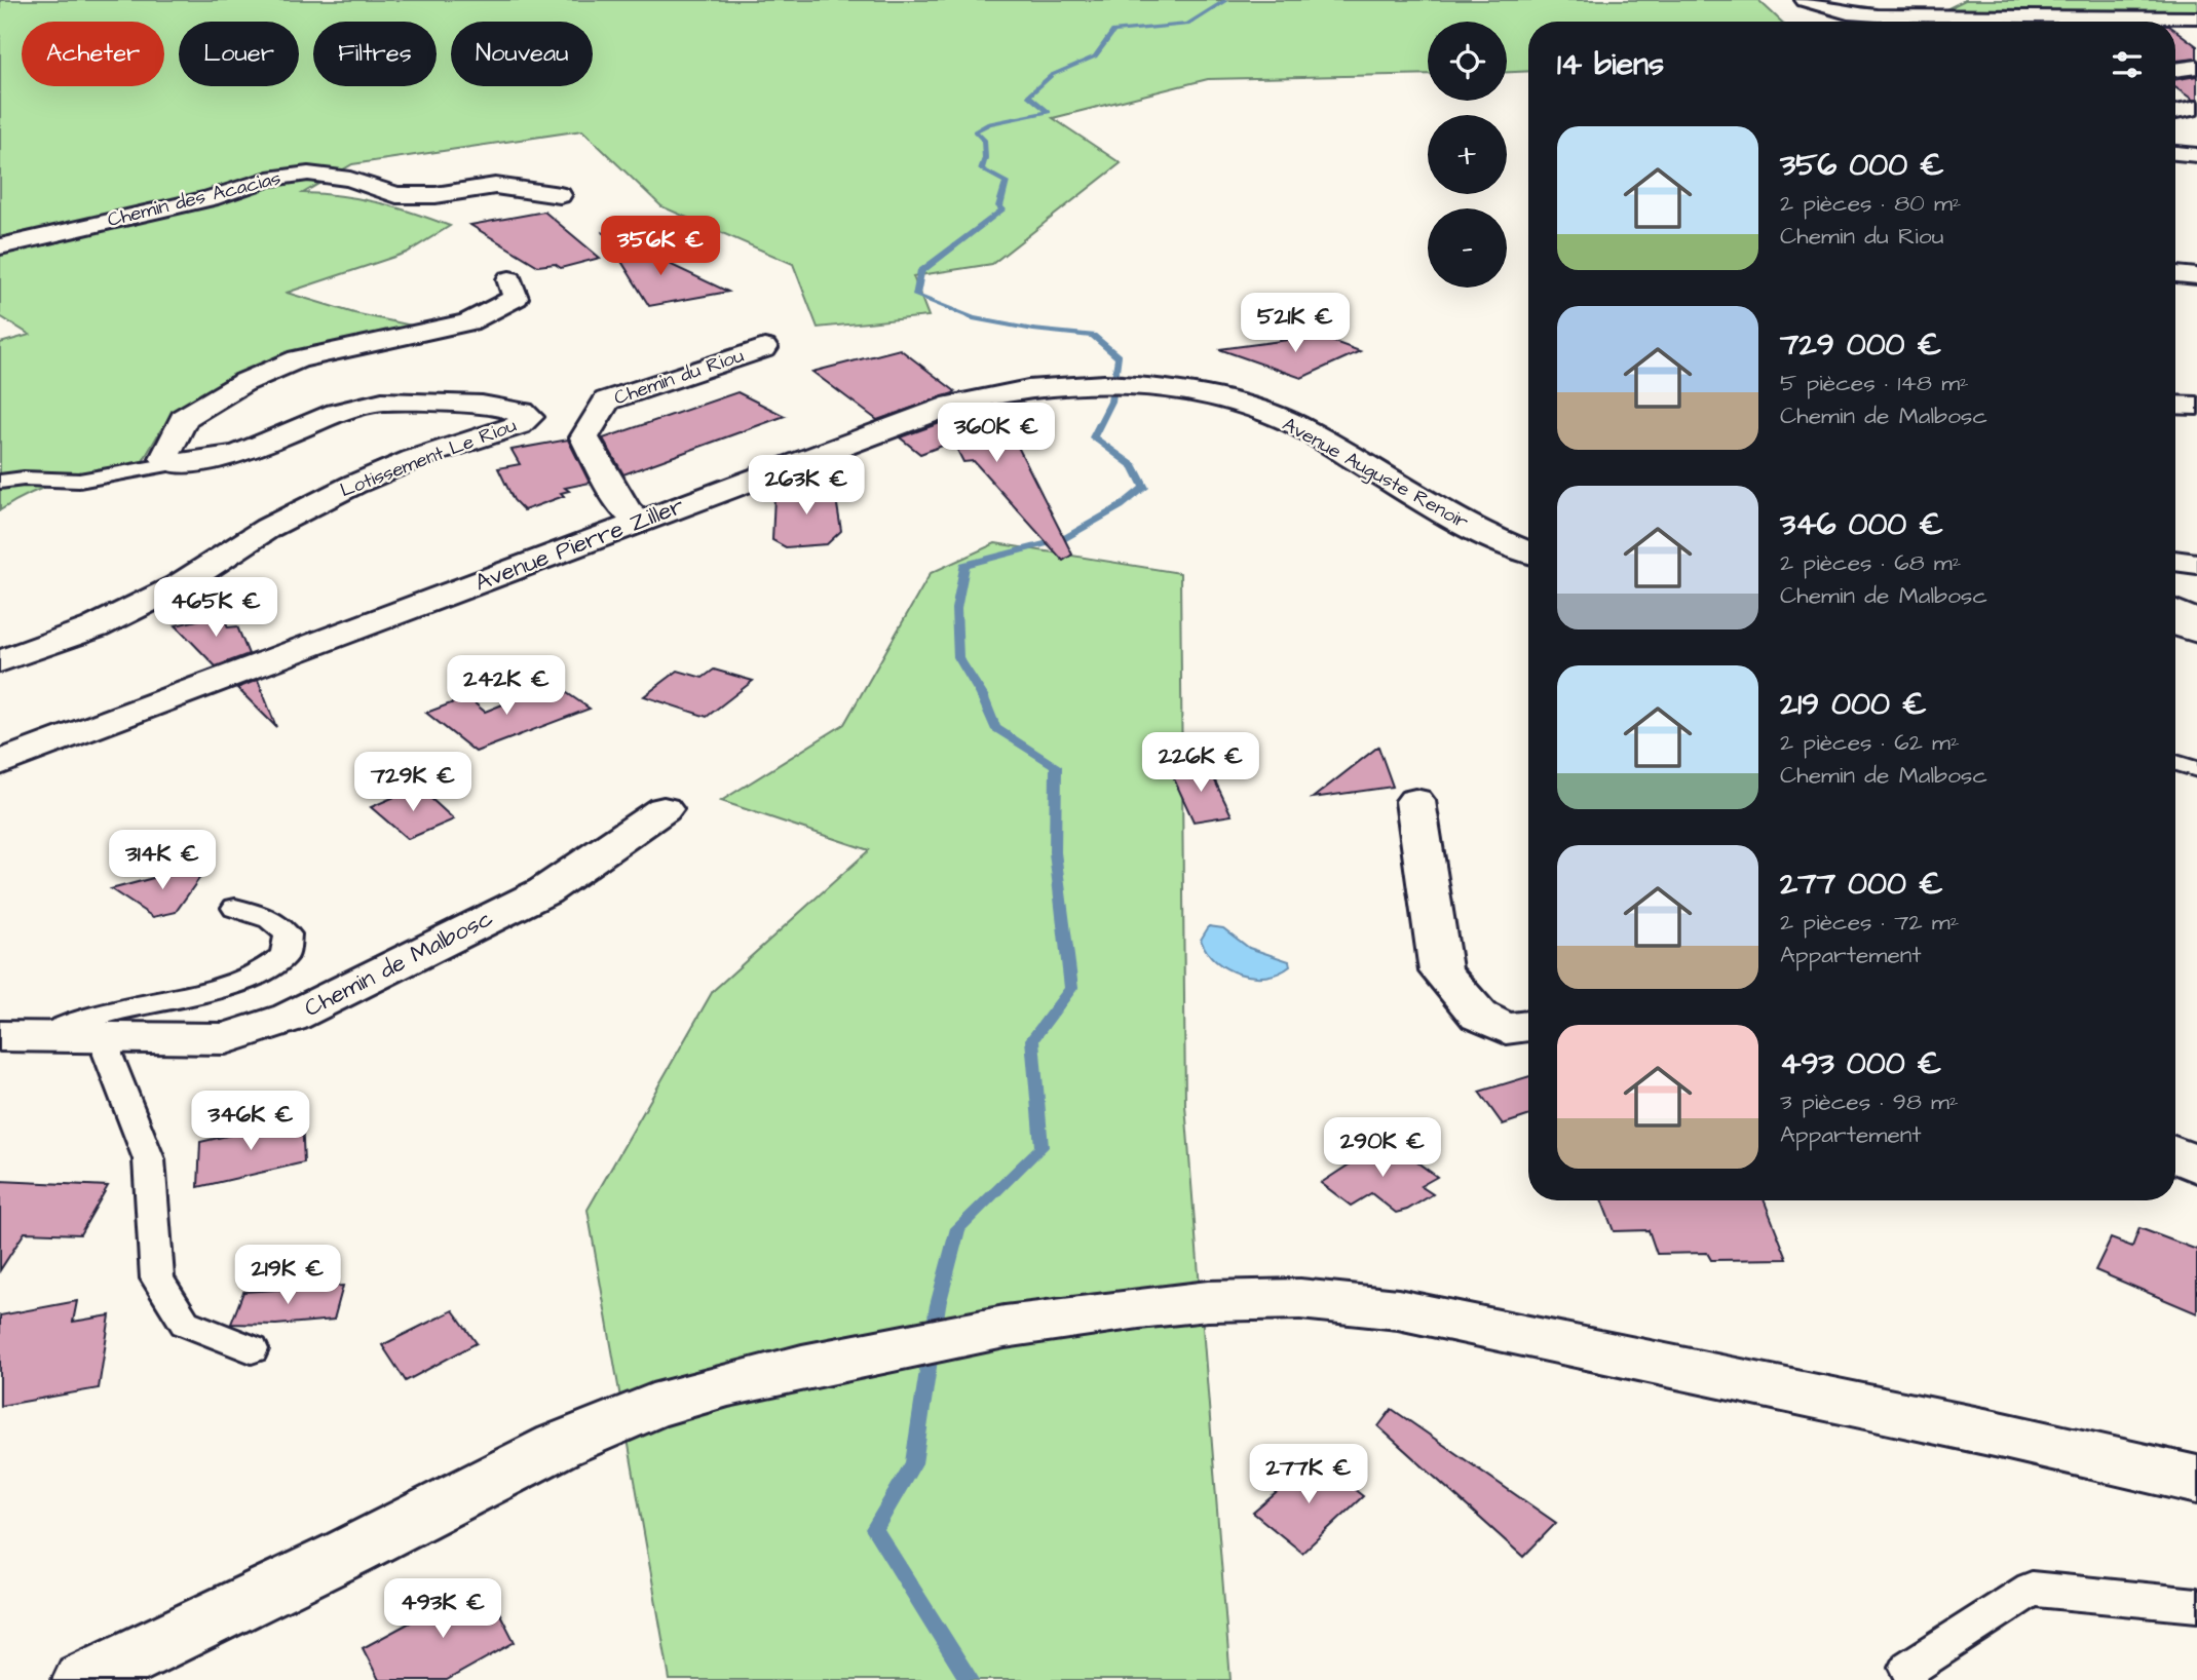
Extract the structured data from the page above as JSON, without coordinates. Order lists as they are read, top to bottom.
{
  "streets": {
    "street": [
      "Chemin des Acacias",
      "Chemin du Riou",
      "Lotissement Le Riou",
      "Avenue Auguste Renoir",
      "Avenue Pierre Ziller",
      "Chemin de Malbosc"
    ]
  },
  "crossings": [
    ["Chemin du Riou", "Avenue Pierre Ziller"],
    ["Avenue Auguste Renoir", "Avenue Pierre Ziller"]
  ],
  "page": {
    "map_buttons": ["+", "−"],
    "chip": [
      "Acheter",
      "Louer",
      "Filtres",
      "Nouveau"
    ],
    "heading": "14 biens",
    "list": [
      {
        "name": "356 000 €",
        "note": "2 pièces · 80 m² · Chemin du Riou"
      },
      {
        "name": "729 000 €",
        "note": "5 pièces · 148 m² · Chemin de Malbosc"
      },
      {
        "name": "346 000 €",
        "note": "2 pièces · 68 m² · Chemin de Malbosc"
      },
      {
        "name": "219 000 €",
        "note": "2 pièces · 62 m² · Chemin de Malbosc"
      },
      {
        "name": "277 000 €",
        "note": "2 pièces · 72 m² · Appartement"
      },
      {
        "name": "493 000 €",
        "note": "3 pièces · 98 m² · Appartement"
      }
    ],
    "price": [
      "356K €",
      "521K €",
      "360K €",
      "263K €",
      "465K €",
      "242K €",
      "226K €",
      "729K €",
      "314K €",
      "346K €",
      "290K €",
      "219K €",
      "277K €",
      "493K €"
    ]
  }
}
